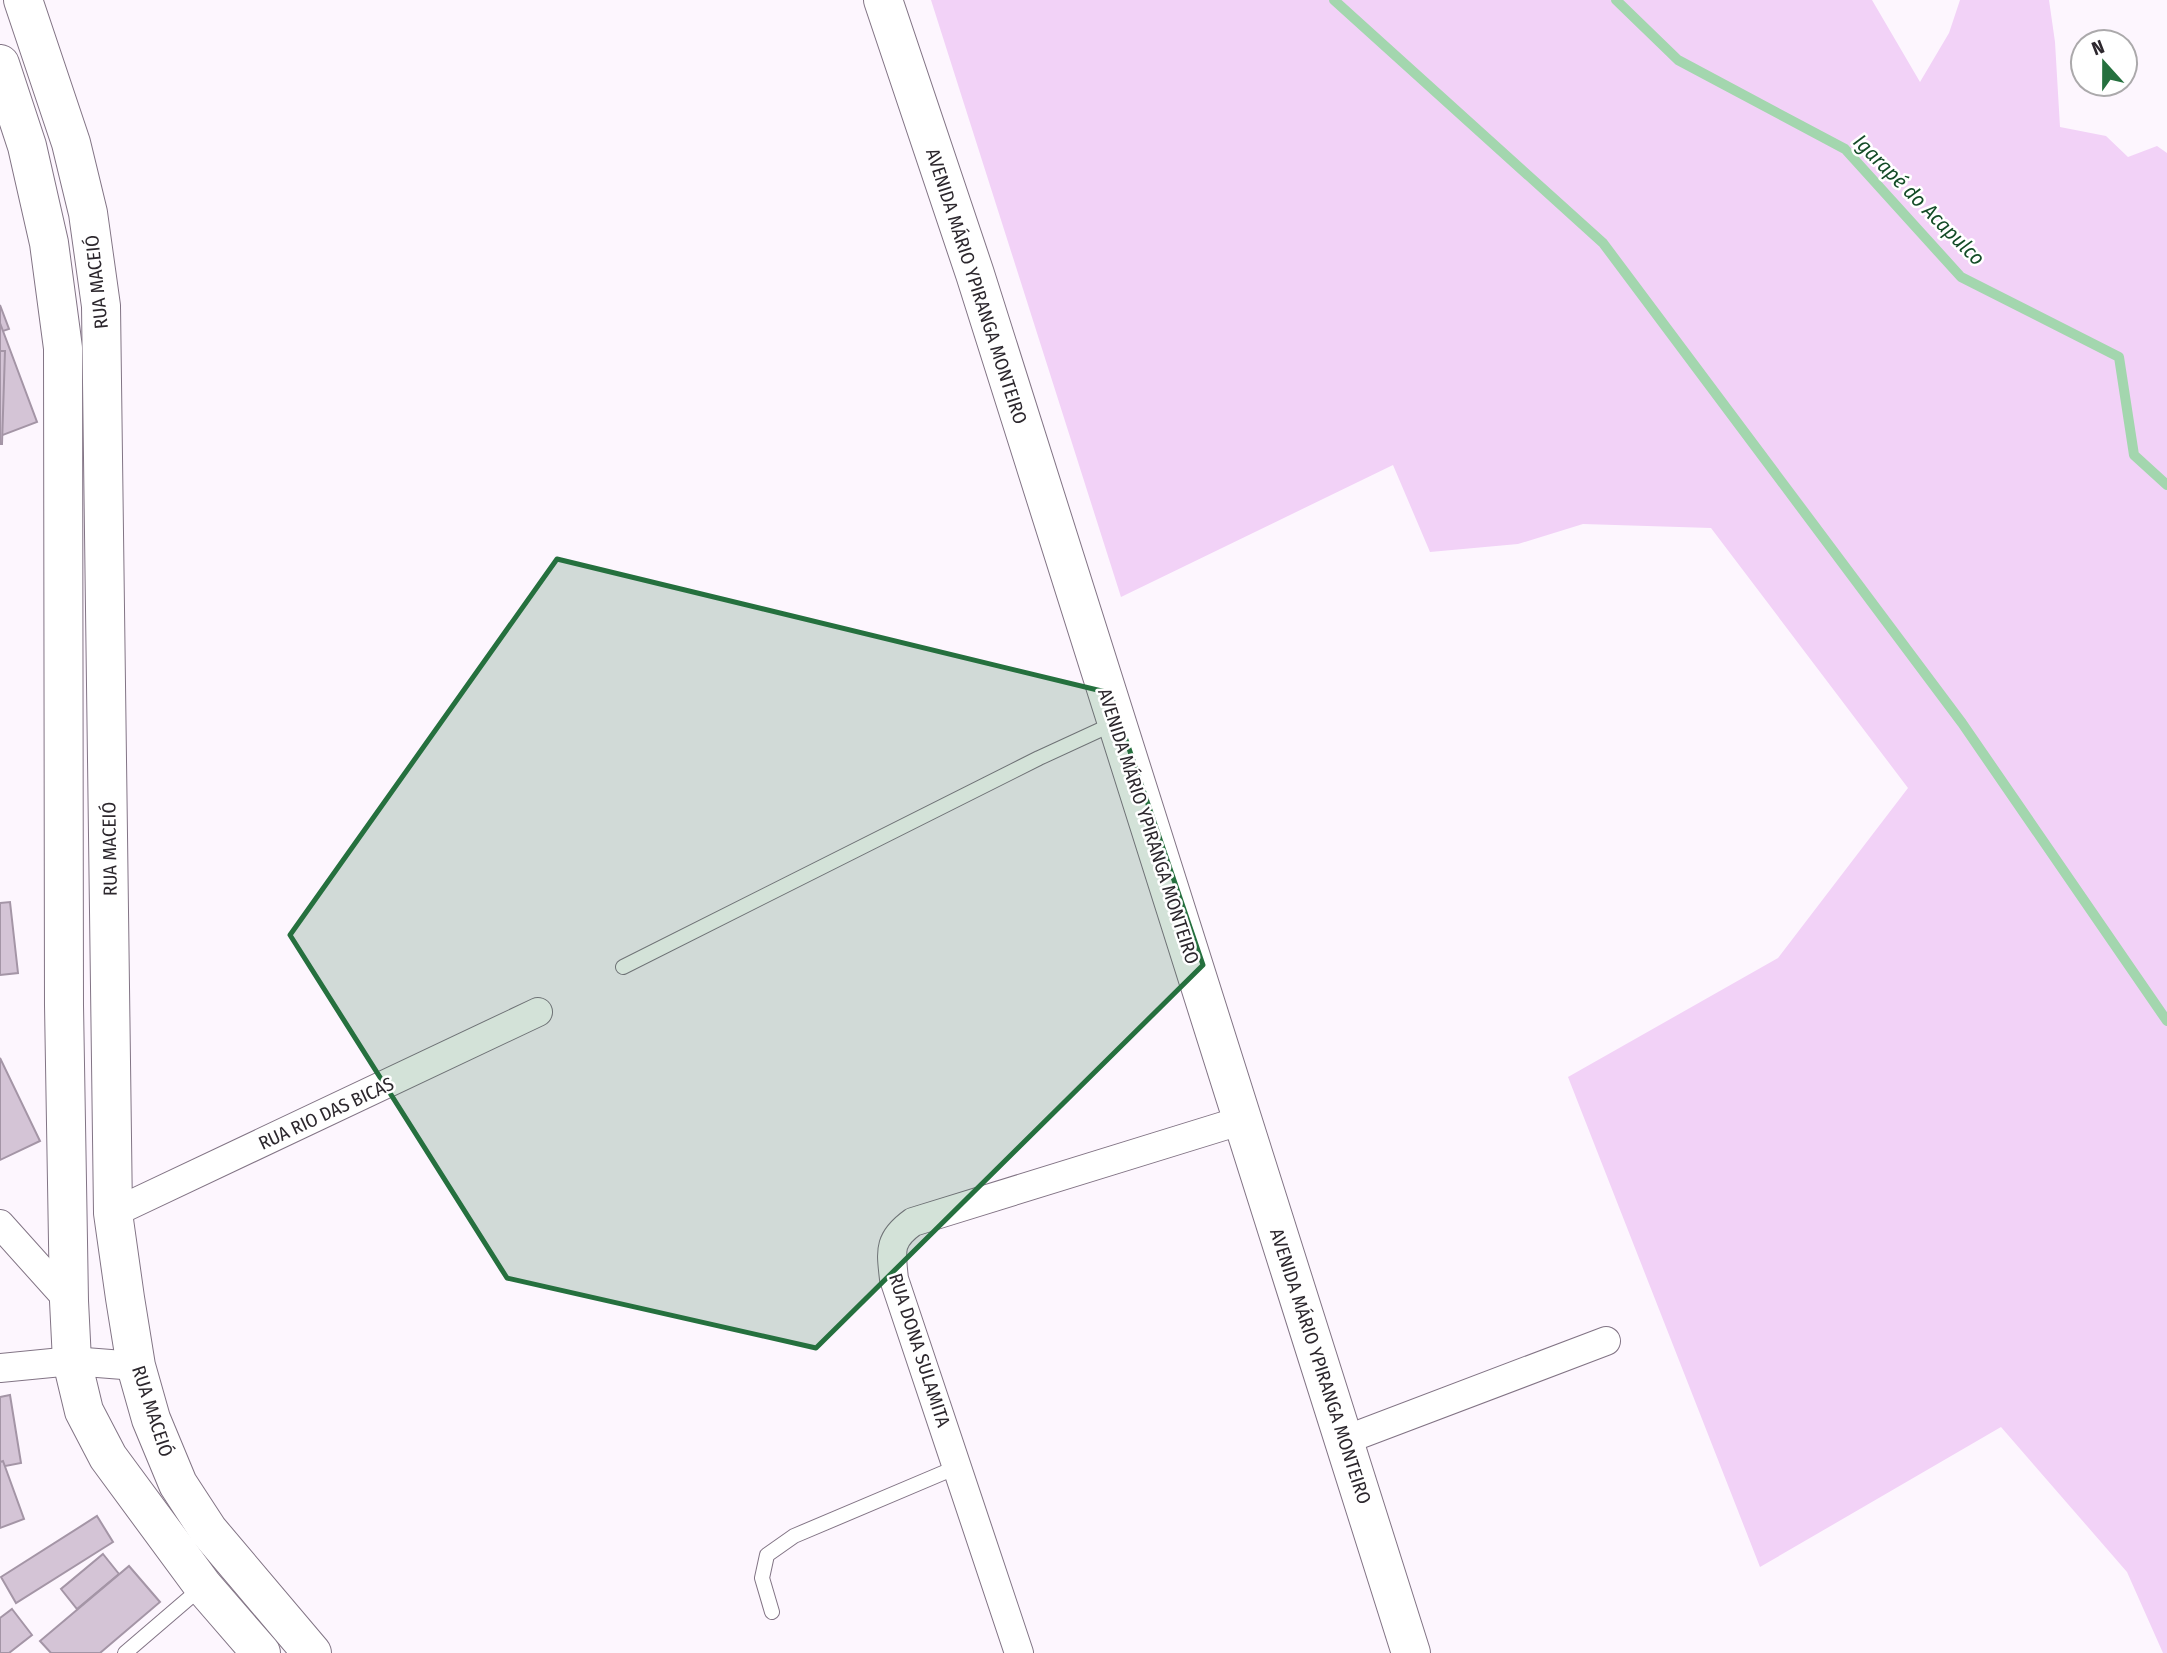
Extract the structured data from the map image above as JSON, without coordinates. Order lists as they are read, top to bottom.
{
  "streets": {
    "main road": ["RUA MACEIÓ", "AVENIDA MÁRIO YPIRANGA MONTEIRO"],
    "street": ["RUA RIO DAS BICAS", "RUA DONA SULAMITA"]
  },
  "crossings": [
    ["RUA MACEIÓ", "RUA RIO DAS BICAS"],
    ["AVENIDA MÁRIO YPIRANGA MONTEIRO", "RUA DONA SULAMITA"]
  ],
  "water": ["Igarapé do Acapulco"],
  "north": "top"
}
